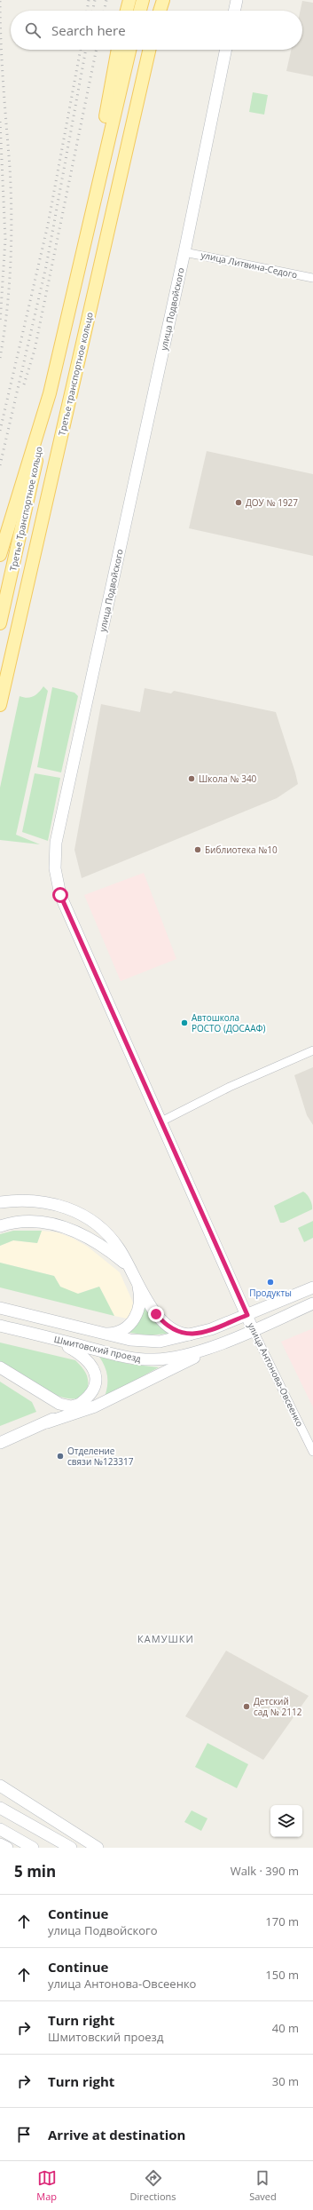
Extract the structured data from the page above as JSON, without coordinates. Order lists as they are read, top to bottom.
{
  "streets": {
    "main road": [
      "улица Подвойского",
      "Третье транспортное кольцо",
      "Третье Транспортное кольцо",
      "Шмитовский проезд",
      "улица Антонова-Овсеенко"
    ],
    "street": ["улица Литвина-Седого"]
  },
  "crossings": [
    ["улица Литвина-Седого", "улица Подвойского"],
    ["улица Подвойского", "улица Антонова-Овсеенко"],
    ["Третье транспортное кольцо", "Третье Транспортное кольцо"],
    ["Шмитовский проезд", "улица Антонова-Овсеенко"]
  ],
  "districts": ["КАМУШКИ"],
  "places": [
    "ДОУ № 1927",
    "Школа № 340",
    "Библиотека №10",
    "Автошкола РОСТО (ДОСААФ)",
    "Продукты",
    "Отделение связи №123317",
    "Детский сад № 2112"
  ],
  "page": {
    "search": "Search here",
    "heading": ["5 min", "Walk · 390 m"],
    "list": [
      ["Continue", "улица Подвойского", "170 m"],
      ["Continue", "улица Антонова-Овсеенко", "150 m"],
      ["Turn right", "Шмитовский проезд", "40 m"],
      ["Turn right", "30 m"],
      "Arrive at destination"
    ],
    "nav": ["Map", "Directions", "Saved"]
  }
}
